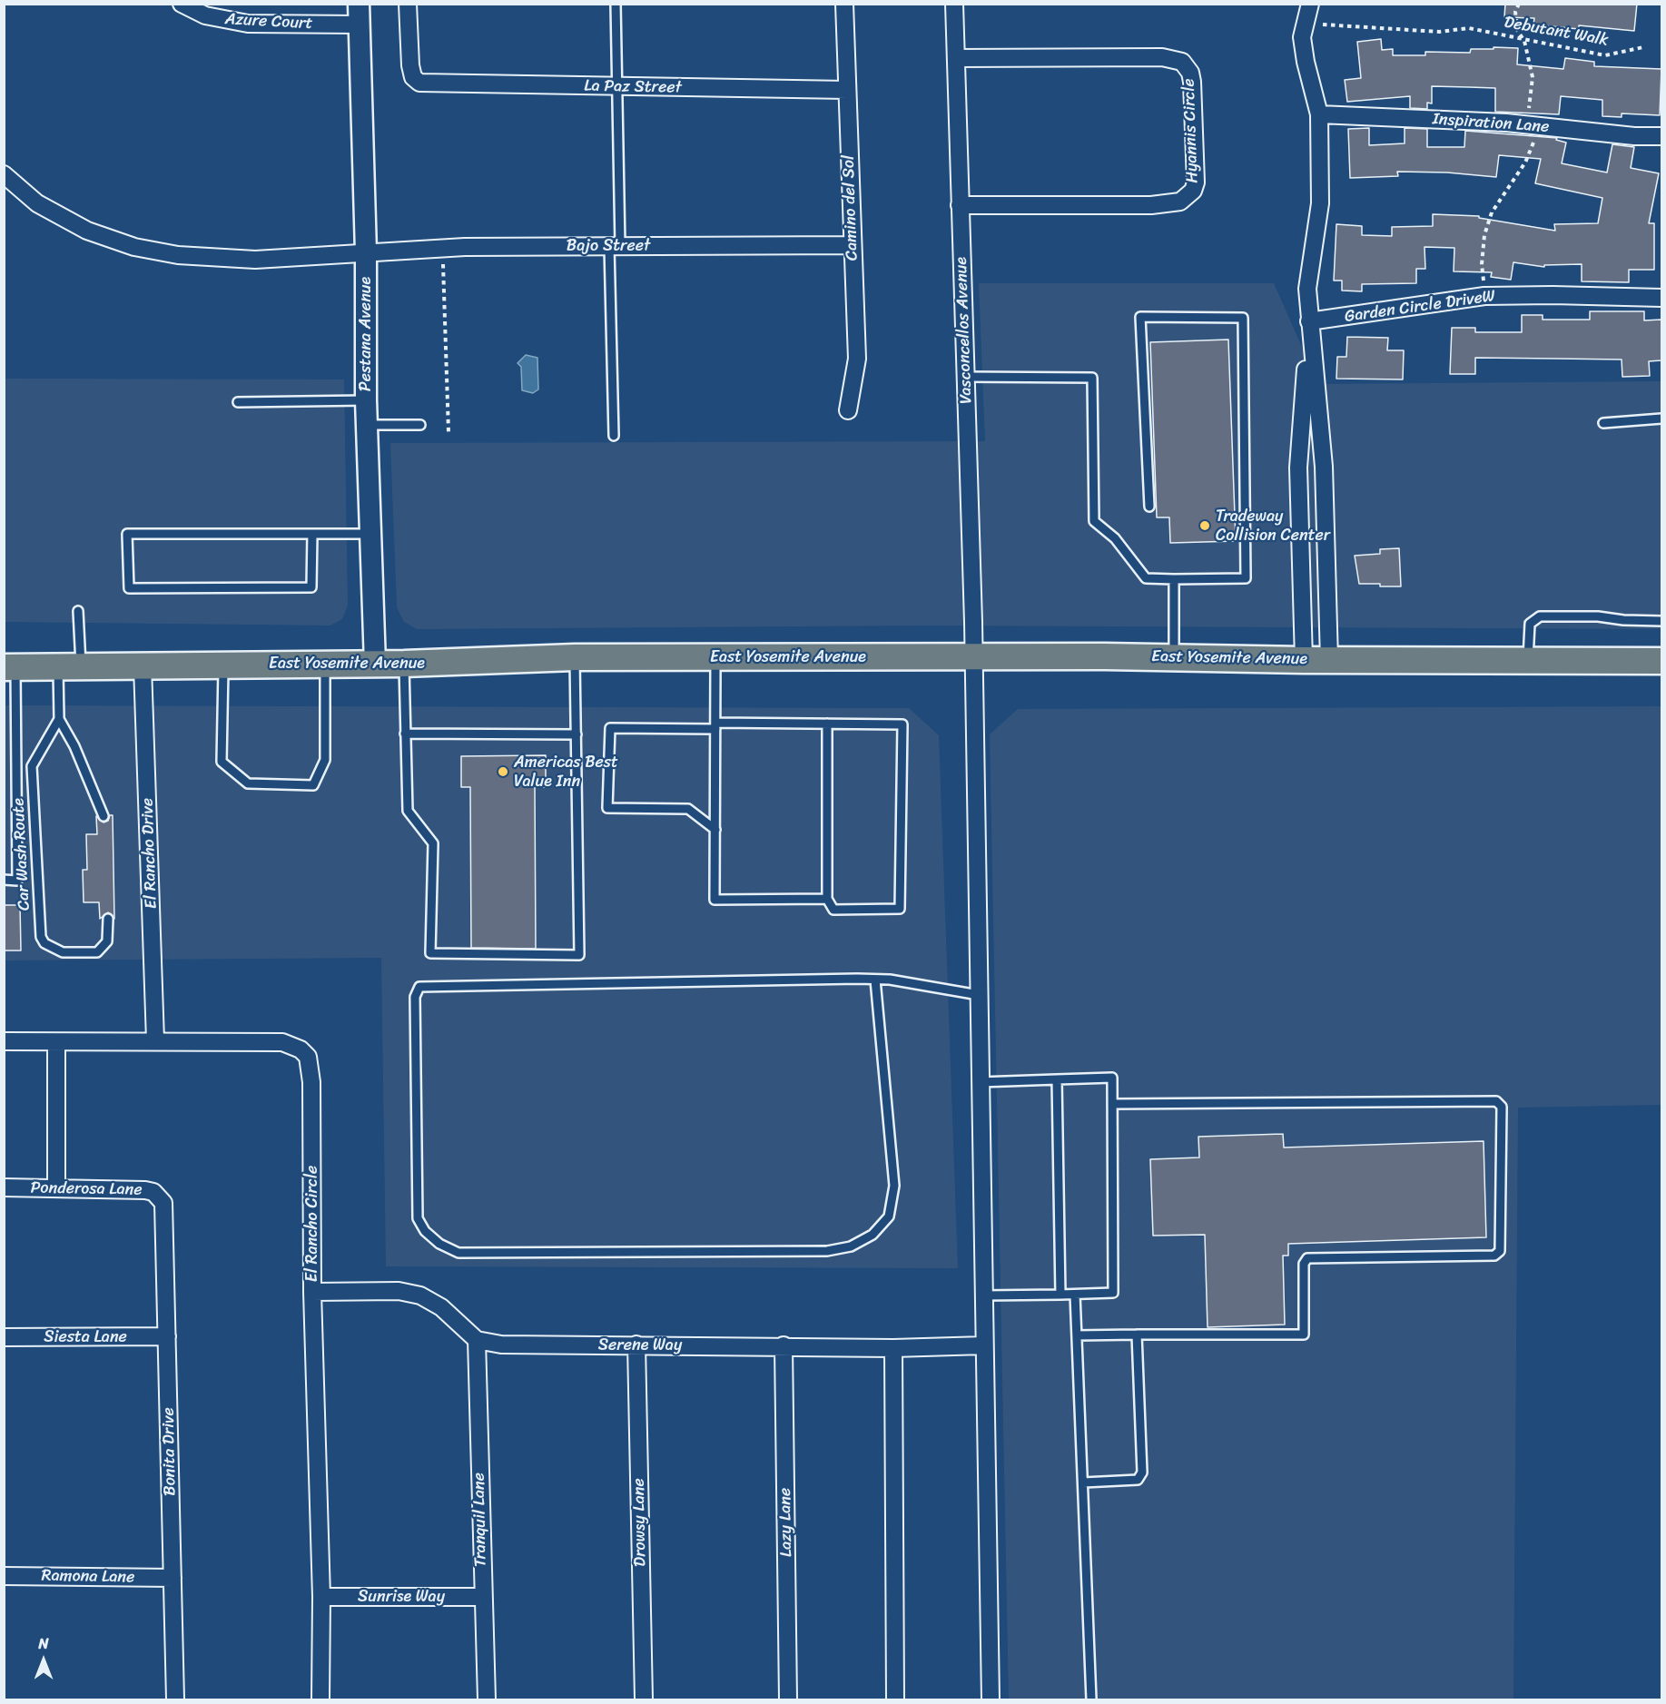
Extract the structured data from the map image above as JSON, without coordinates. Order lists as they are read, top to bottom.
{
  "streets": {
    "main road": ["East Yosemite Avenue"],
    "street": [
      "Azure Court",
      "La Paz Street",
      "Inspiration Lane",
      "Hyannis Circle",
      "Camino del Sol",
      "Bajo Street",
      "Garden Circle DriveW",
      "Vasconcellos Avenue",
      "Pestana Avenue",
      "El Rancho Drive",
      "Ponderosa Lane",
      "El Rancho Circle",
      "Siesta Lane",
      "Serene Way",
      "Bonita Drive",
      "Tranquil Lane",
      "Drowsy Lane",
      "Lazy Lane",
      "Ramona Lane",
      "Sunrise Way"
    ],
    "lane": ["Car Wash Route"],
    "path": ["Debutant Walk"]
  },
  "crossings": [
    ["Azure Court", "Pestana Avenue"],
    ["La Paz Street", "Camino del Sol"],
    ["Hyannis Circle", "Vasconcellos Avenue"],
    ["Camino del Sol", "Bajo Street"],
    ["Bajo Street", "Pestana Avenue"],
    ["Vasconcellos Avenue", "East Yosemite Avenue"],
    ["Vasconcellos Avenue", "Serene Way"],
    ["Pestana Avenue", "East Yosemite Avenue"],
    ["East Yosemite Avenue", "El Rancho Drive"],
    ["El Rancho Drive", "El Rancho Circle"],
    ["Ponderosa Lane", "Bonita Drive"],
    ["El Rancho Circle", "Sunrise Way"],
    ["Siesta Lane", "Bonita Drive"],
    ["Serene Way", "Tranquil Lane"],
    ["Serene Way", "Drowsy Lane"],
    ["Serene Way", "Lazy Lane"],
    ["Bonita Drive", "Ramona Lane"],
    ["Tranquil Lane", "Sunrise Way"]
  ],
  "places": ["Tradeway Collision Center", "Americas Best Value Inn"],
  "north": "top"
}
